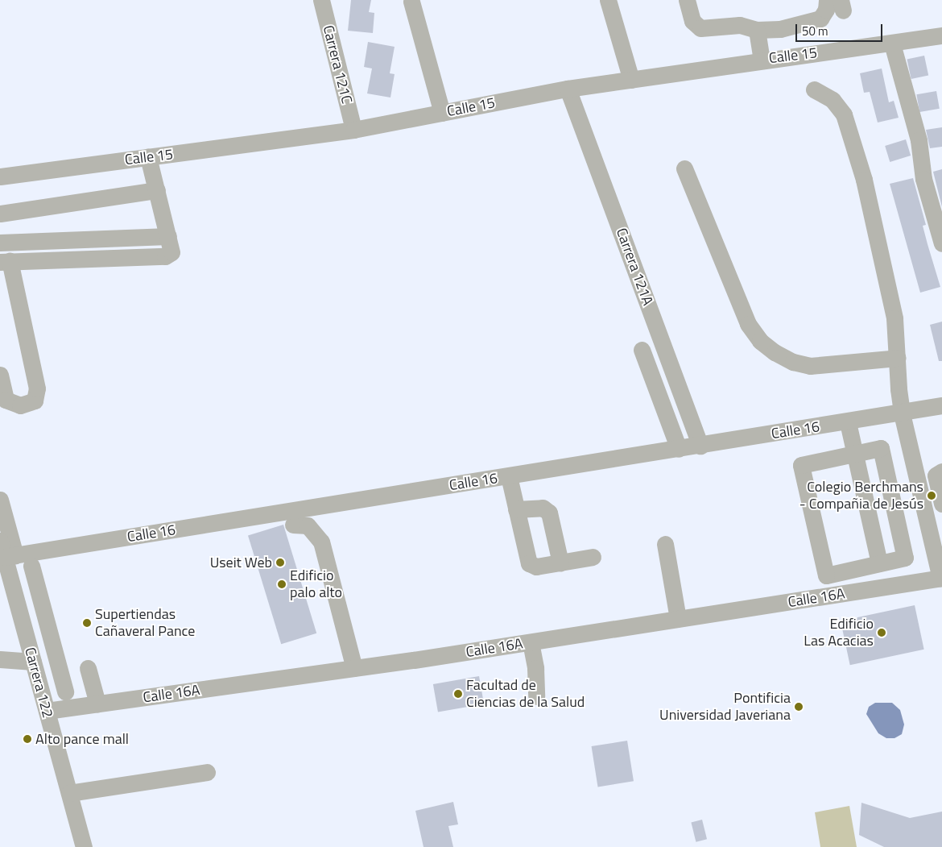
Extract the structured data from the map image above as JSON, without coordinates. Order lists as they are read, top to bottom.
{
  "streets": {
    "street": [
      "Calle 15",
      "Carrera 121C",
      "Carrera 121A",
      "Calle 16",
      "Calle 16A",
      "Carrera 122"
    ]
  },
  "crossings": [
    ["Calle 15", "Carrera 121C"],
    ["Calle 15", "Carrera 121A"],
    ["Carrera 121A", "Calle 16"],
    ["Calle 16", "Carrera 122"],
    ["Calle 16A", "Carrera 122"]
  ],
  "places": [
    "Colegio Berchmans - Compañia de Jesús",
    "Useit Web",
    "Edificio palo alto",
    "Supertiendas Cañaveral Pance",
    "Edificio Las Acacias",
    "Facultad de Ciencias de la Salud",
    "Pontificia Universidad Javeriana",
    "Alto pance mall"
  ],
  "scale_bar": "50 m"
}
